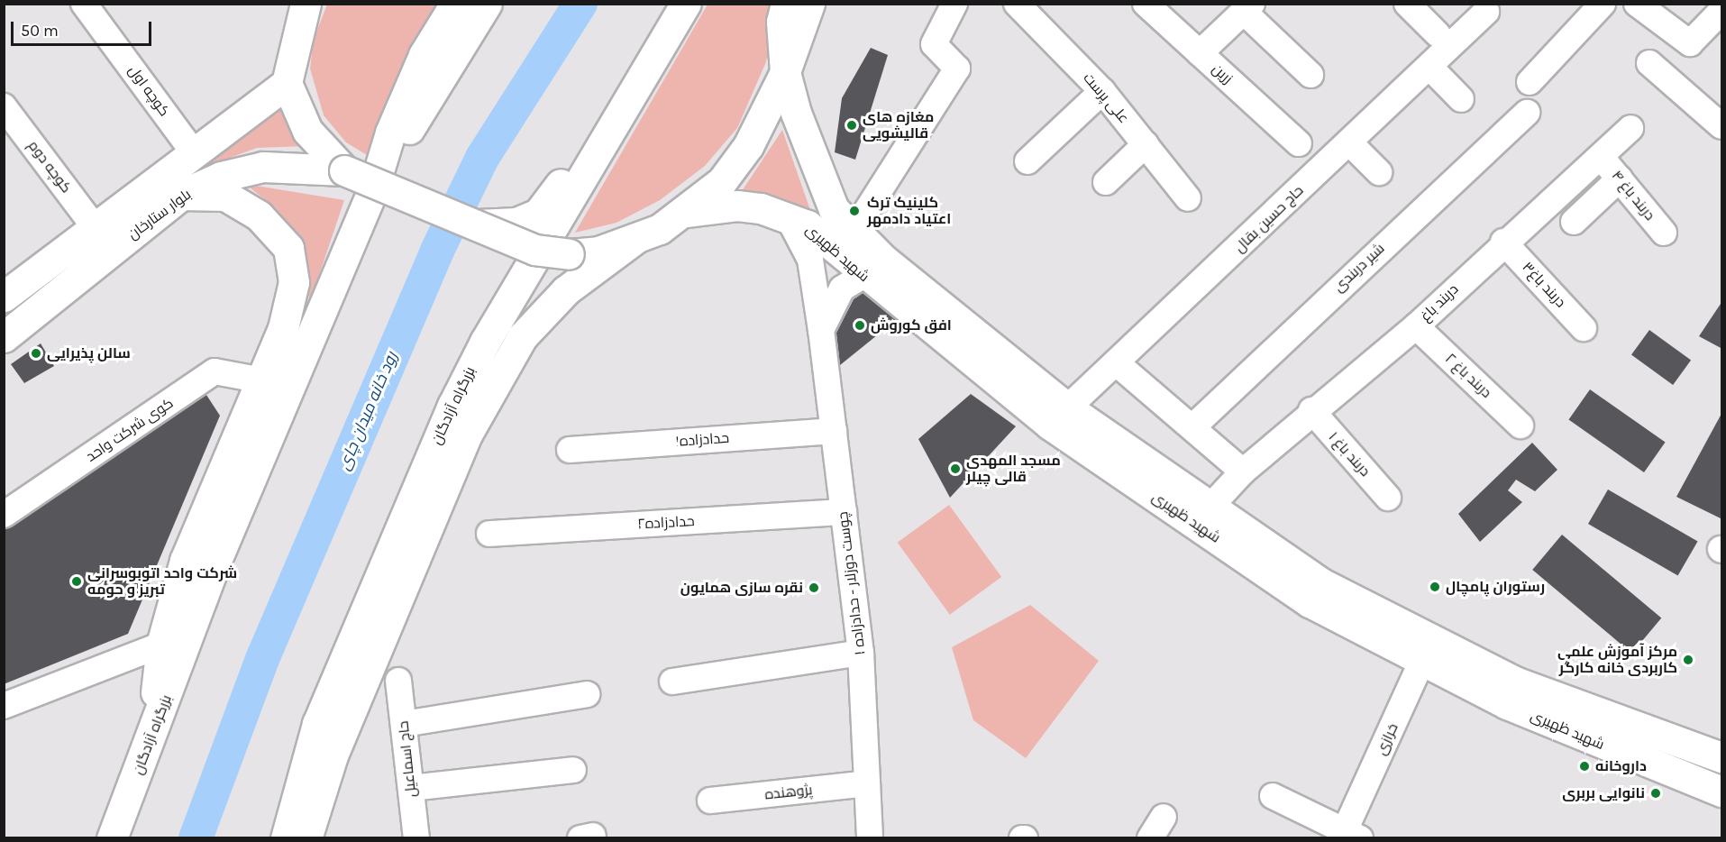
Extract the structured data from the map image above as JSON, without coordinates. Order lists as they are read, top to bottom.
{
  "streets": {
    "main road": ["بلوار ستارخان", "شهید ظهیری", "بزرگراه آزادگان"],
    "street": [
      "زرین",
      "کوچه اول",
      "علی پرست",
      "کوچه دوم",
      "دربند باغ ۴",
      "حاج حسین بقال",
      "شیر دربندی",
      "دربند باغ۳",
      "دربند باغ",
      "دربند باغ ۲",
      "کوی شرکت واحد",
      "حدادزاده۱",
      "دربند باغ ۱",
      "حدادزاده۲",
      "چوست دوزلار - حدادزاده ۱",
      "خرازی",
      "حاج اسماعیل",
      "پژوهنده"
    ]
  },
  "crossings": [
    ["کوچه اول", "بلوار ستارخان"],
    ["کوچه دوم", "بلوار ستارخان"],
    ["دربند باغ ۴", "دربند باغ"],
    ["حاج حسین بقال", "شهید ظهیری"],
    ["شهید ظهیری", "دربند باغ"],
    ["شهید ظهیری", "چوست دوزلار - حدادزاده ۱"],
    ["شهید ظهیری", "خرازی"],
    ["دربند باغ۳", "دربند باغ"],
    ["دربند باغ", "دربند باغ ۲"],
    ["دربند باغ", "دربند باغ ۱"],
    ["حدادزاده۱", "چوست دوزلار - حدادزاده ۱"],
    ["حدادزاده۲", "چوست دوزلار - حدادزاده ۱"],
    ["چوست دوزلار - حدادزاده ۱", "پژوهنده"]
  ],
  "water": ["رود خانه میدان چای"],
  "places": [
    "مغازه های قالیشویی",
    "کلینیک ترک اعتیاد دادمهر",
    "افق کوروش",
    "سالن پذیرایی",
    "مسجد المهدی قالی چیلر",
    "شرکت واحد اتوبوسرانی تبریز و حومه",
    "رستوران پامچال",
    "نقره سازی همایون",
    "مرکز آموزش علمی کاربردی خانه کارگر",
    "داروخانه",
    "نانوایی بربری"
  ],
  "scale_bar": "50 m"
}
